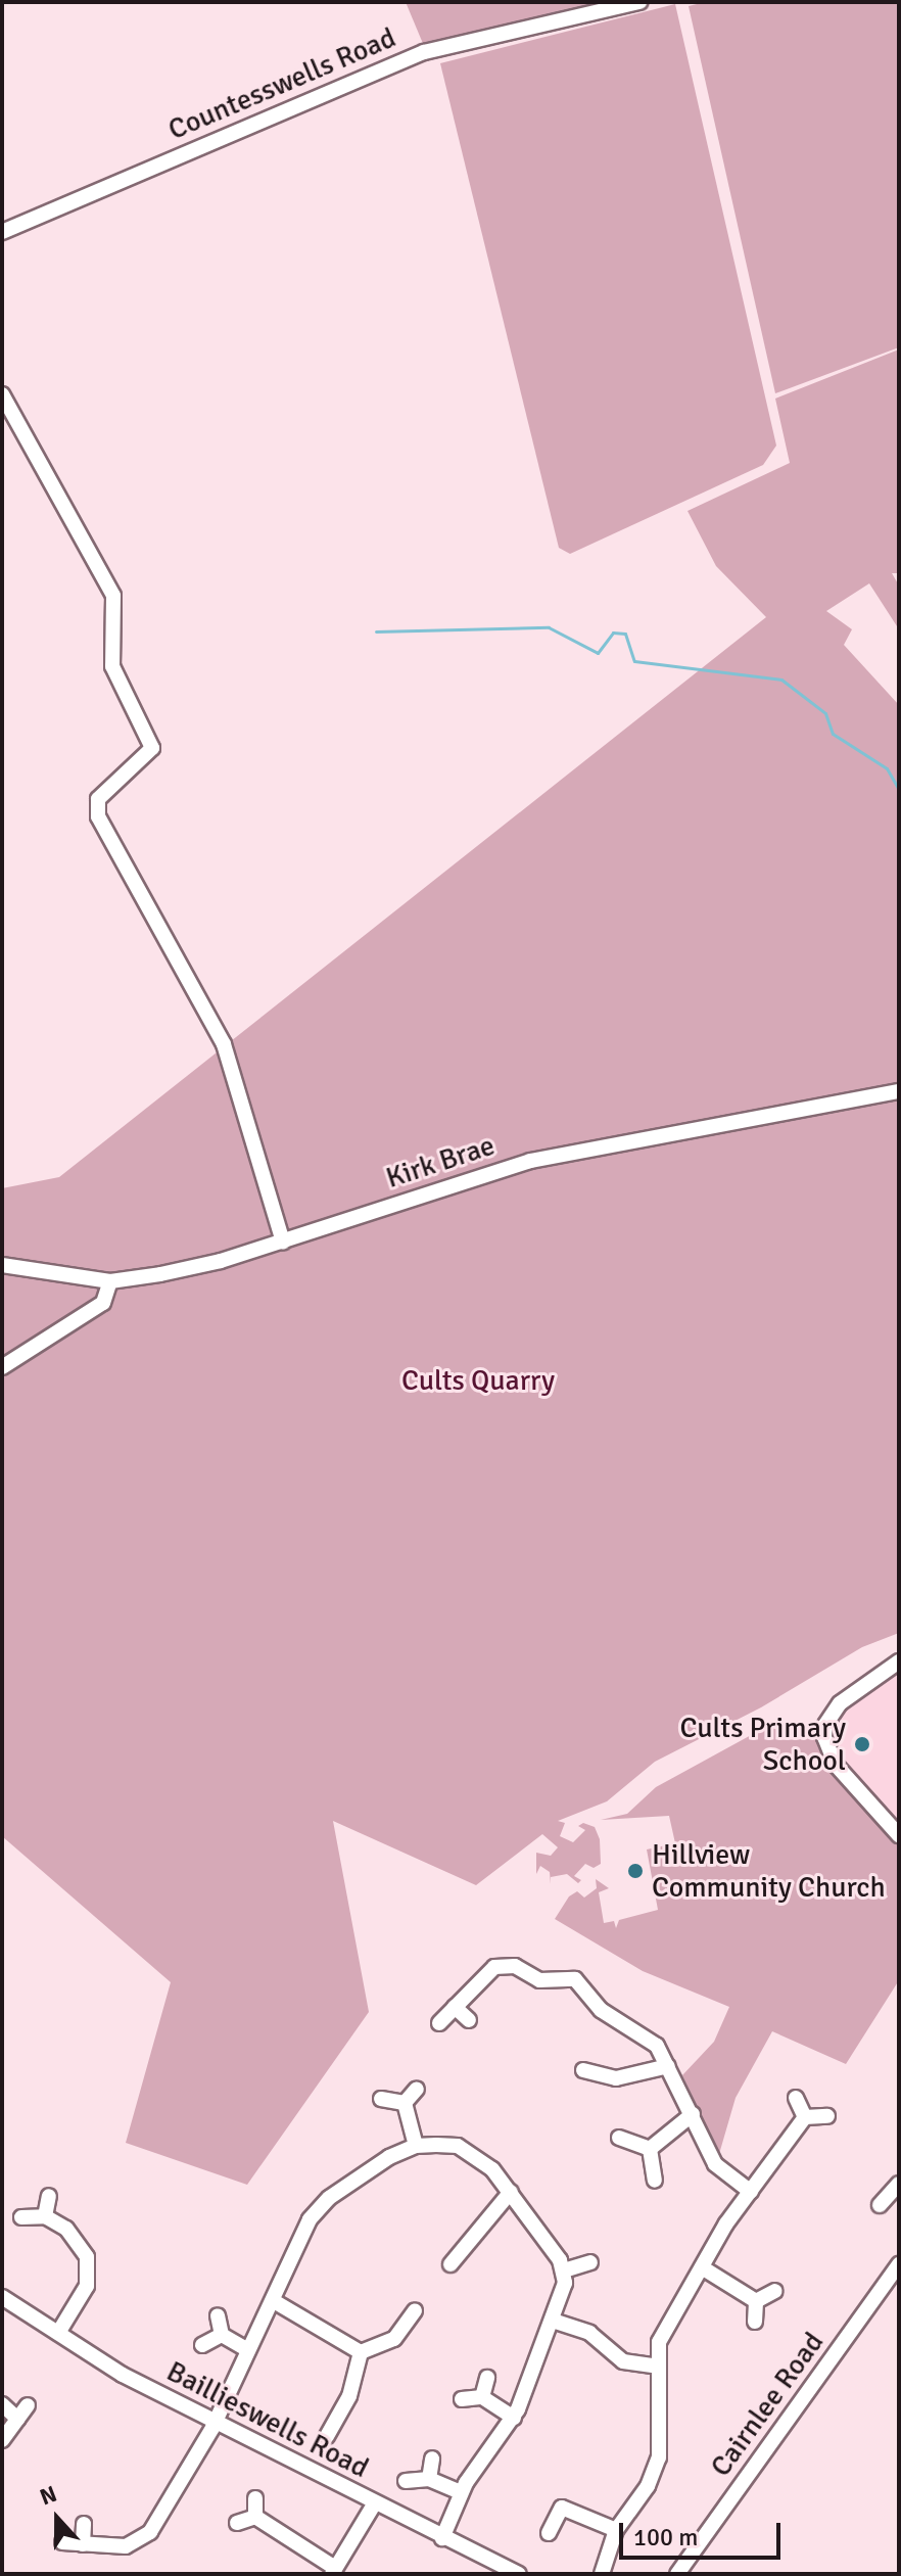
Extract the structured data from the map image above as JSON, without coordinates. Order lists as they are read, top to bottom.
{
  "streets": {
    "street": [
      "Countesswells Road",
      "Kirk Brae",
      "Cairnlee Road",
      "Baillieswells Road"
    ]
  },
  "parks": ["Cults Quarry"],
  "places": ["Cults Primary School", "Hillview Community Church"],
  "scale_bar": "100 m",
  "north": "top"
}
